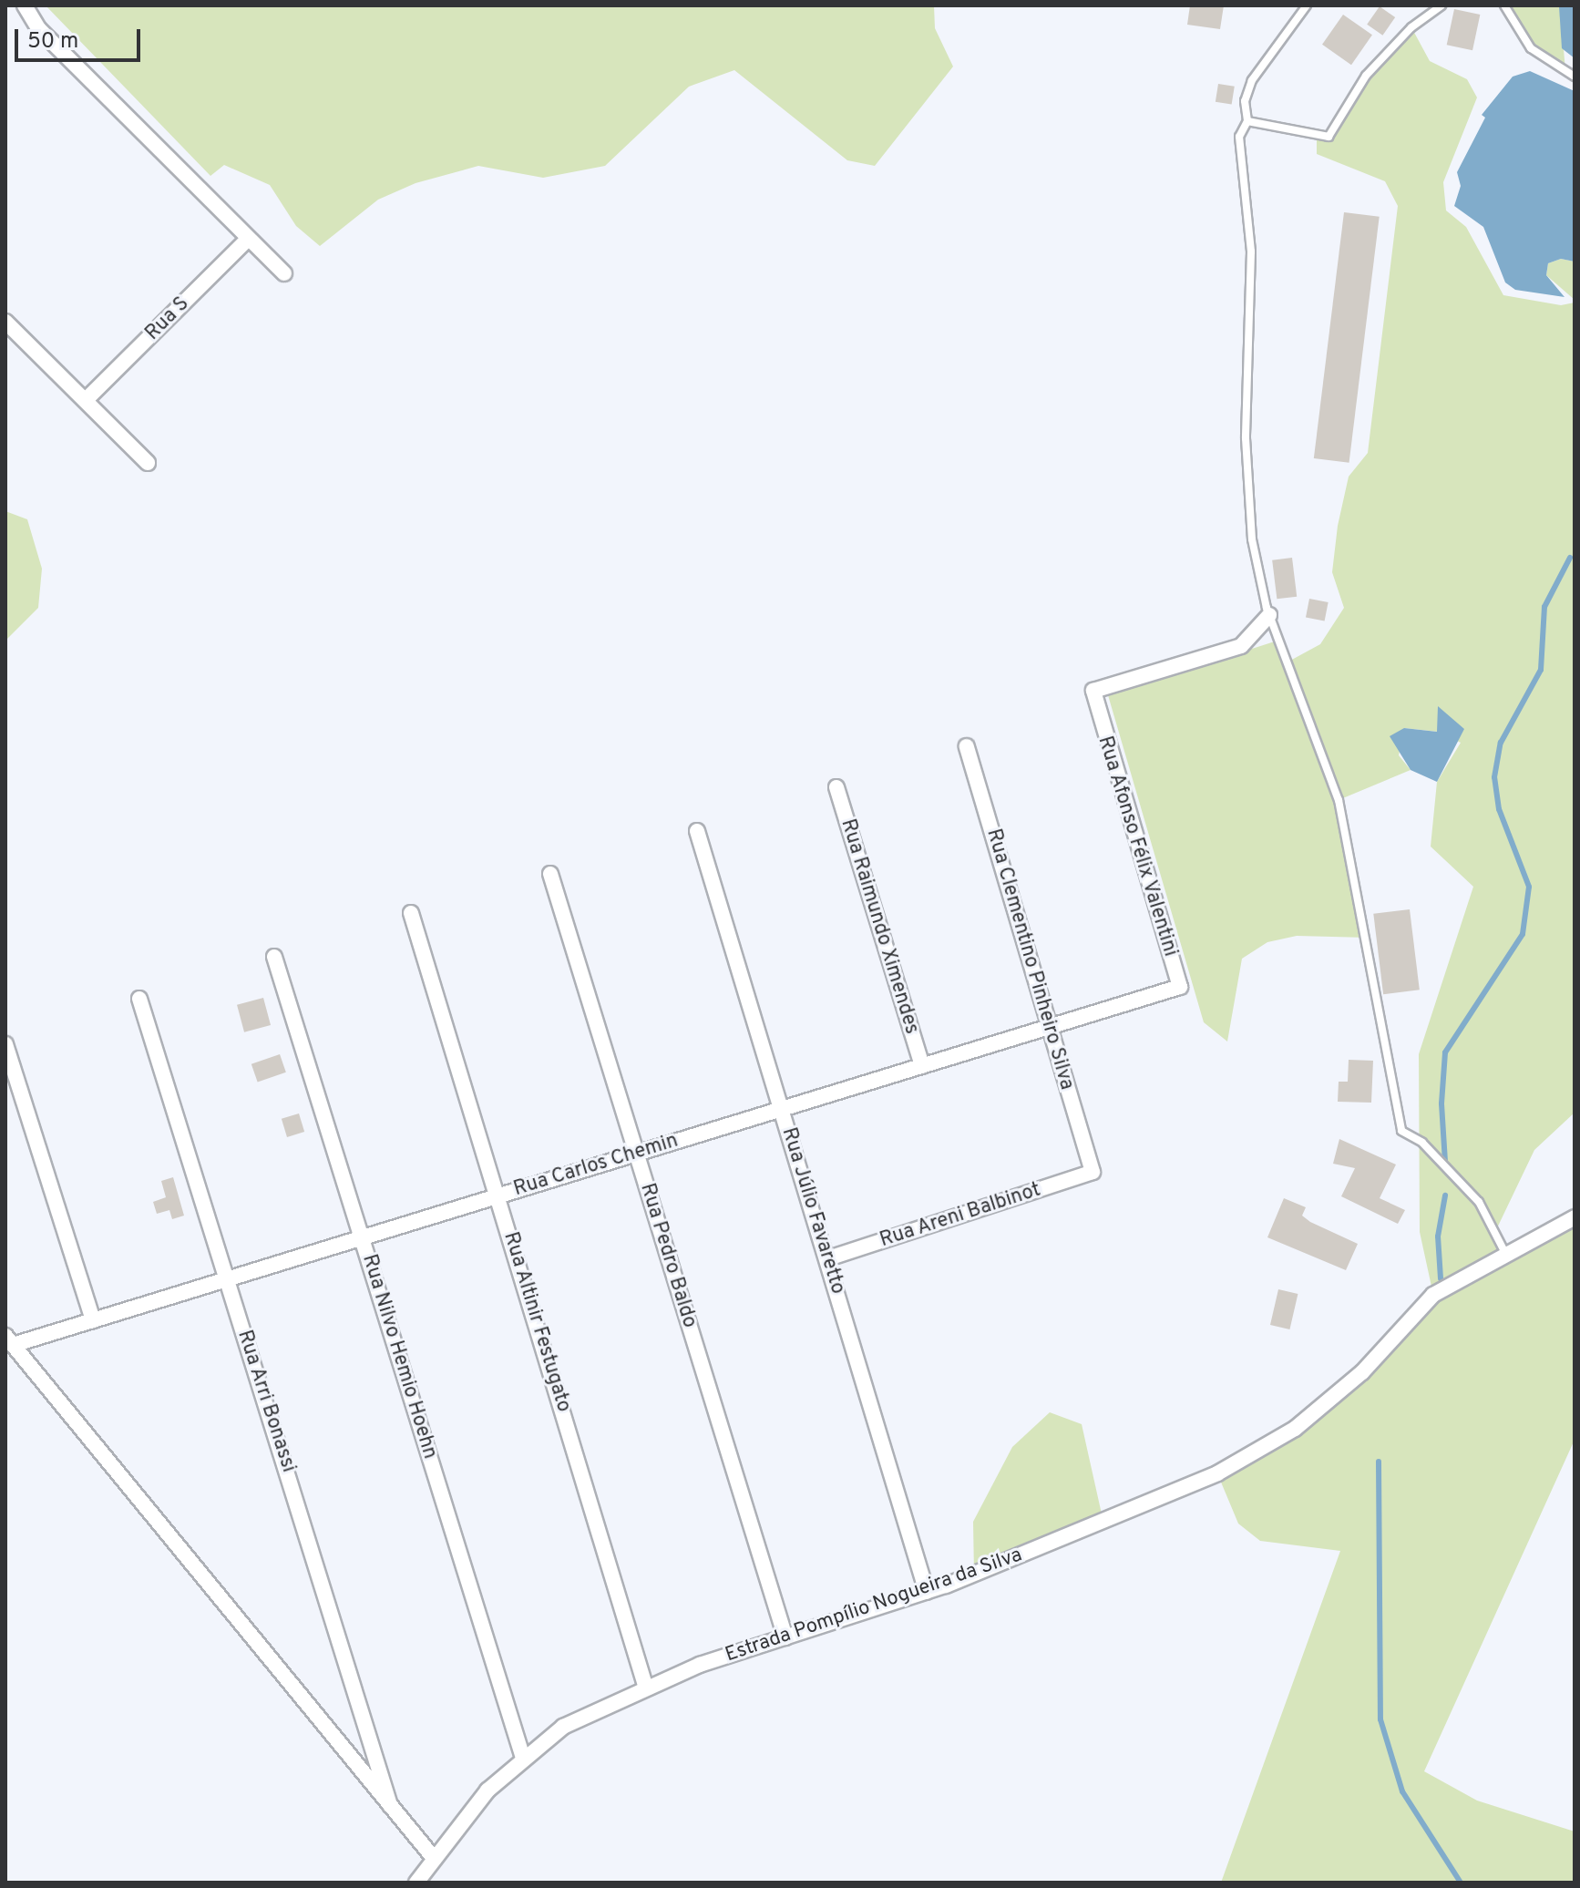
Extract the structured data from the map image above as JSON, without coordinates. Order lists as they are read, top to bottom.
{
  "streets": {
    "street": [
      "Rua S",
      "Rua Afonso Félix Valentini",
      "Rua Raimundo Ximendes",
      "Rua Clementino Pinheiro Silva",
      "Rua Carlos Chemin",
      "Rua Júlio Favaretto",
      "Rua Areni Balbinot",
      "Rua Pedro Baldo",
      "Rua Altinir Festugato",
      "Rua Nilvo Hemio Hoehn",
      "Rua Arri Bonassi",
      "Estrada Pompílio Nogueira da Silva"
    ]
  },
  "crossings": [
    ["Rua Afonso Félix Valentini", "Rua Carlos Chemin"],
    ["Rua Raimundo Ximendes", "Rua Carlos Chemin"],
    ["Rua Clementino Pinheiro Silva", "Rua Carlos Chemin"],
    ["Rua Clementino Pinheiro Silva", "Rua Areni Balbinot"],
    ["Rua Carlos Chemin", "Rua Júlio Favaretto"],
    ["Rua Carlos Chemin", "Rua Pedro Baldo"],
    ["Rua Carlos Chemin", "Rua Altinir Festugato"],
    ["Rua Carlos Chemin", "Rua Nilvo Hemio Hoehn"],
    ["Rua Carlos Chemin", "Rua Arri Bonassi"],
    ["Rua Júlio Favaretto", "Rua Areni Balbinot"],
    ["Rua Júlio Favaretto", "Estrada Pompílio Nogueira da Silva"],
    ["Rua Pedro Baldo", "Estrada Pompílio Nogueira da Silva"],
    ["Rua Altinir Festugato", "Estrada Pompílio Nogueira da Silva"],
    ["Rua Nilvo Hemio Hoehn", "Estrada Pompílio Nogueira da Silva"]
  ],
  "scale_bar": "50 m"
}
